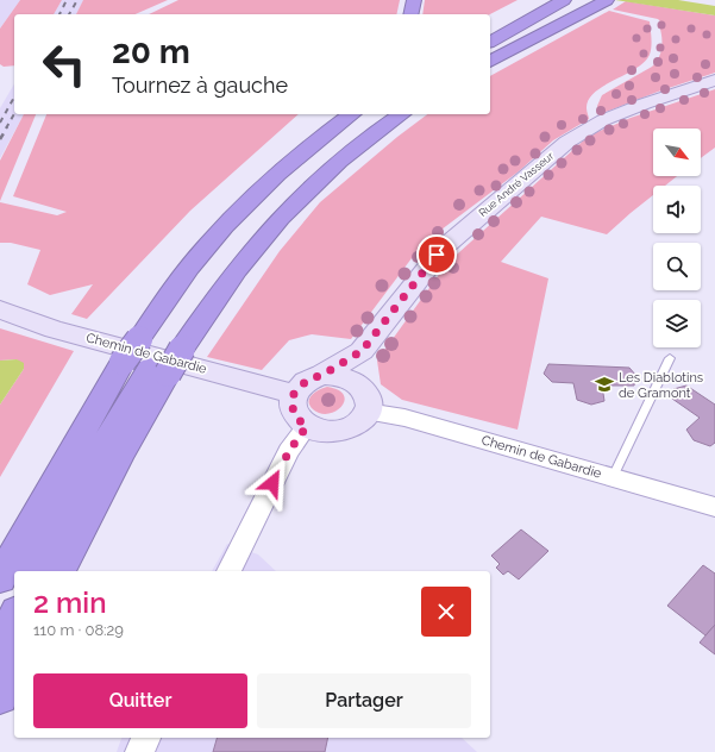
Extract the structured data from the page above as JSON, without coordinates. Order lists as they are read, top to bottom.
{
  "streets": {
    "street": ["Rue André Vasseur", "Chemin de Gabardie"]
  },
  "crossings": [
    ["Rue André Vasseur", "Chemin de Gabardie"]
  ],
  "places": {
    "school or university": ["Les Diablotins de Gramont"]
  },
  "north": "bottom right",
  "page": {
    "turn": ["20 m", "Tournez à gauche"],
    "heading": ["2 min", "110 m · 08:29"],
    "buttons": ["Quitter", "Partager"]
  }
}
